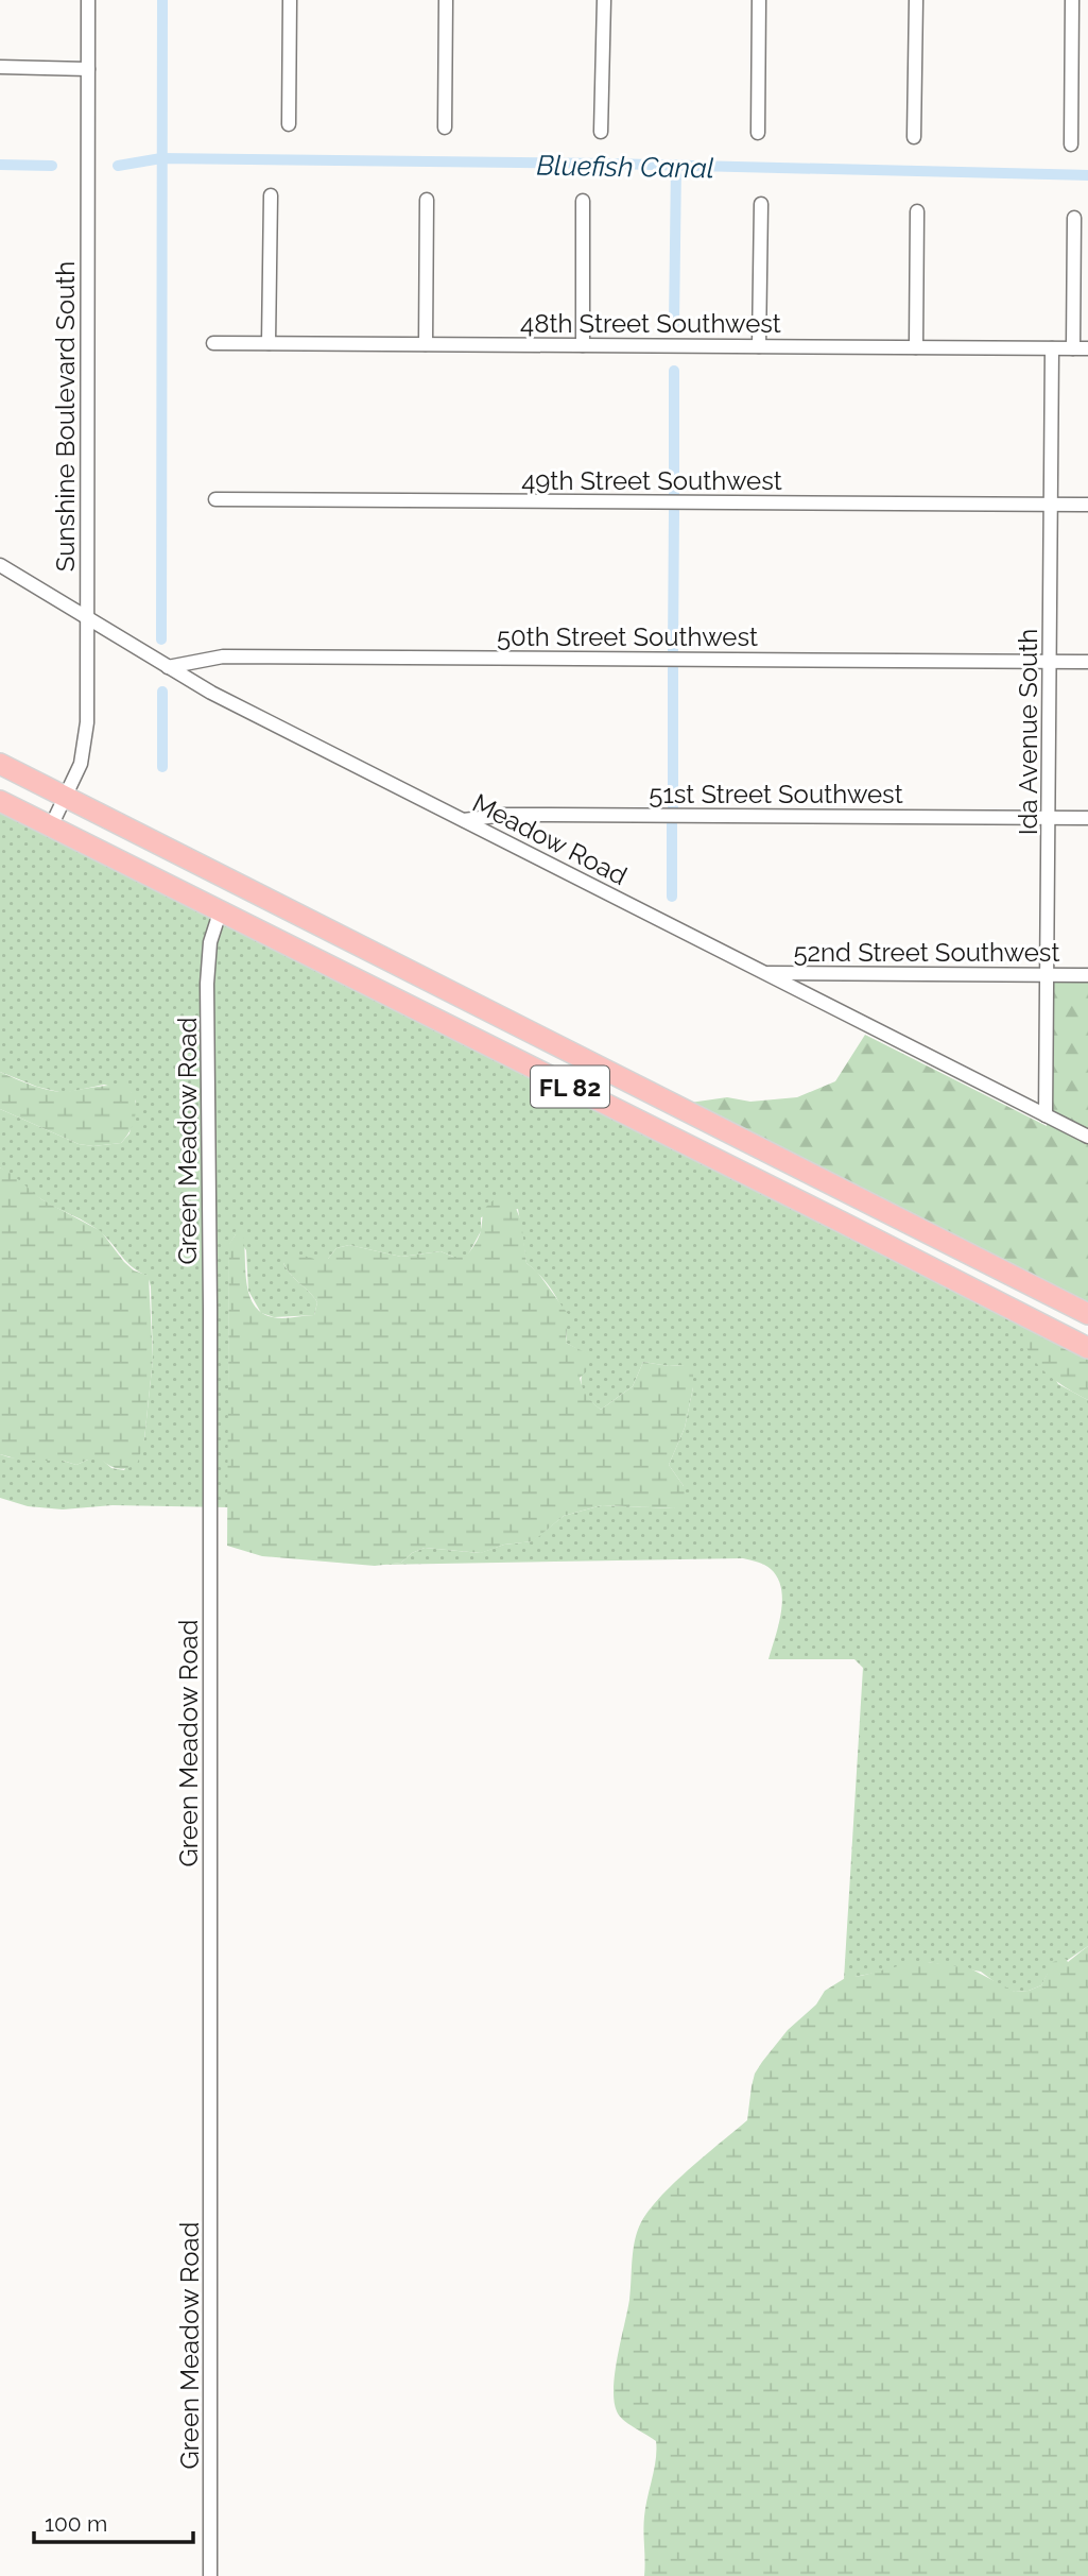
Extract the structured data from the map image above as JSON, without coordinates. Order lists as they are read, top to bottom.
{
  "streets": {
    "highway": ["FL 82"],
    "street": [
      "48th Street Southwest",
      "Sunshine Boulevard South",
      "49th Street Southwest",
      "50th Street Southwest",
      "Ida Avenue South",
      "51st Street Southwest",
      "Meadow Road",
      "52nd Street Southwest",
      "Green Meadow Road"
    ]
  },
  "crossings": [
    ["48th Street Southwest", "Ida Avenue South"],
    ["Sunshine Boulevard South", "Meadow Road"],
    ["Sunshine Boulevard South", "FL 82"],
    ["49th Street Southwest", "Ida Avenue South"],
    ["50th Street Southwest", "Ida Avenue South"],
    ["50th Street Southwest", "Meadow Road"],
    ["Ida Avenue South", "51st Street Southwest"],
    ["Ida Avenue South", "Meadow Road"],
    ["Ida Avenue South", "52nd Street Southwest"],
    ["51st Street Southwest", "Meadow Road"],
    ["Meadow Road", "52nd Street Southwest"],
    ["FL 82", "Green Meadow Road"]
  ],
  "water": ["Bluefish Canal"],
  "scale_bar": "100 m"
}
